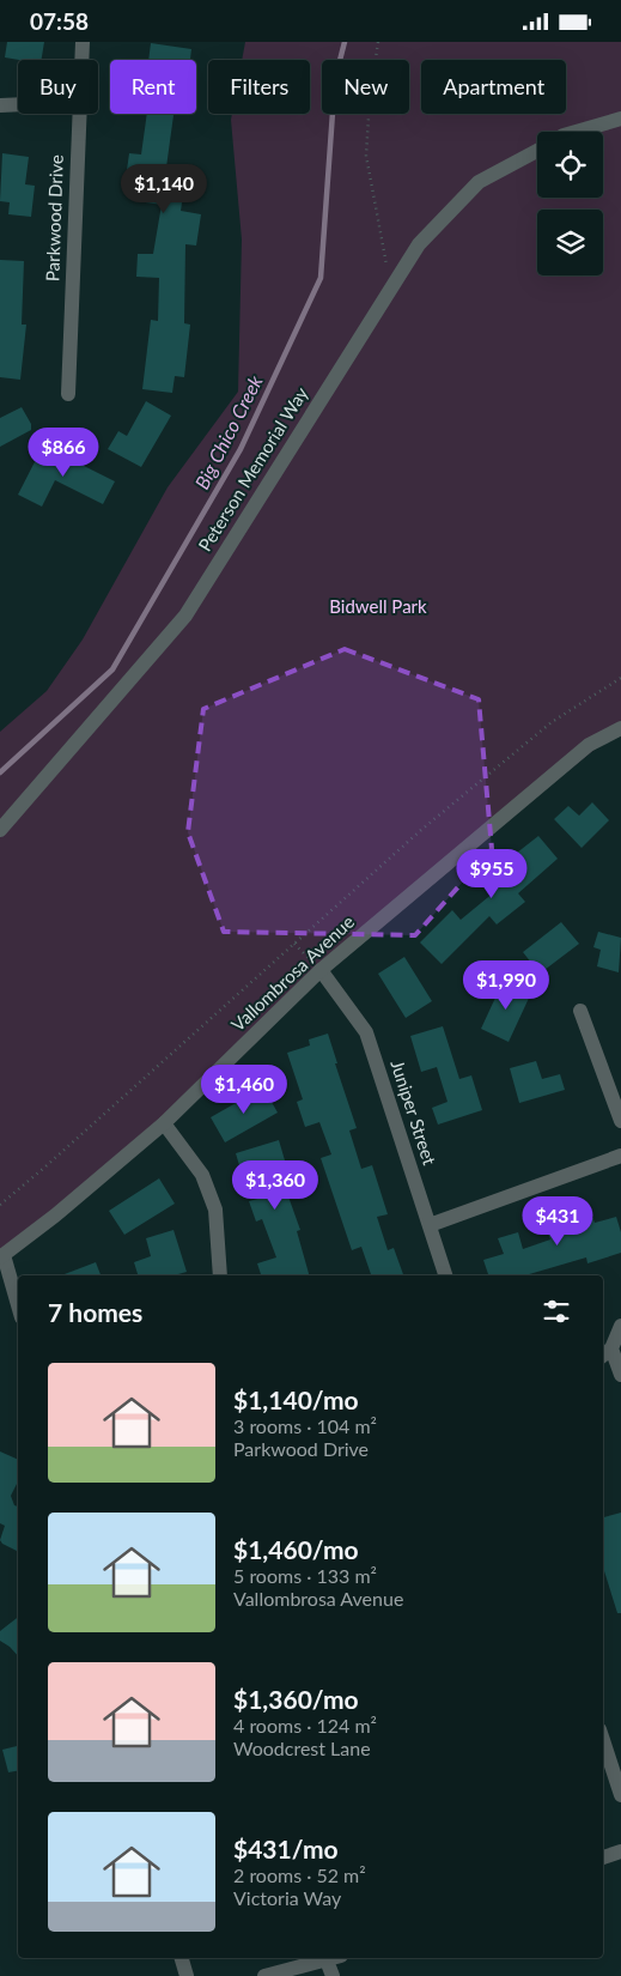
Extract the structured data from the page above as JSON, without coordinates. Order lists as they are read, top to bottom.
{
  "streets": {
    "street": [
      "Parkwood Drive",
      "Peterson Memorial Way",
      "Vallombrosa Avenue",
      "Juniper Street"
    ]
  },
  "crossings": [
    ["Vallombrosa Avenue", "Juniper Street"]
  ],
  "water": ["Big Chico Creek"],
  "parks": ["Bidwell Park"],
  "page": {
    "status": "07:58",
    "chip": [
      "Buy",
      "Rent",
      "Filters",
      "New",
      "Apartment"
    ],
    "price": [
      "$1,140",
      "$866",
      "$955",
      "$1,990",
      "$1,460",
      "$1,360",
      "$431"
    ],
    "heading": "7 homes",
    "list": [
      {
        "name": "$1,140/mo",
        "note": "3 rooms · 104 m² · Parkwood Drive"
      },
      {
        "name": "$1,460/mo",
        "note": "5 rooms · 133 m² · Vallombrosa Avenue"
      },
      {
        "name": "$1,360/mo",
        "note": "4 rooms · 124 m² · Woodcrest Lane"
      },
      {
        "name": "$431/mo",
        "note": "2 rooms · 52 m² · Victoria Way"
      }
    ]
  }
}
